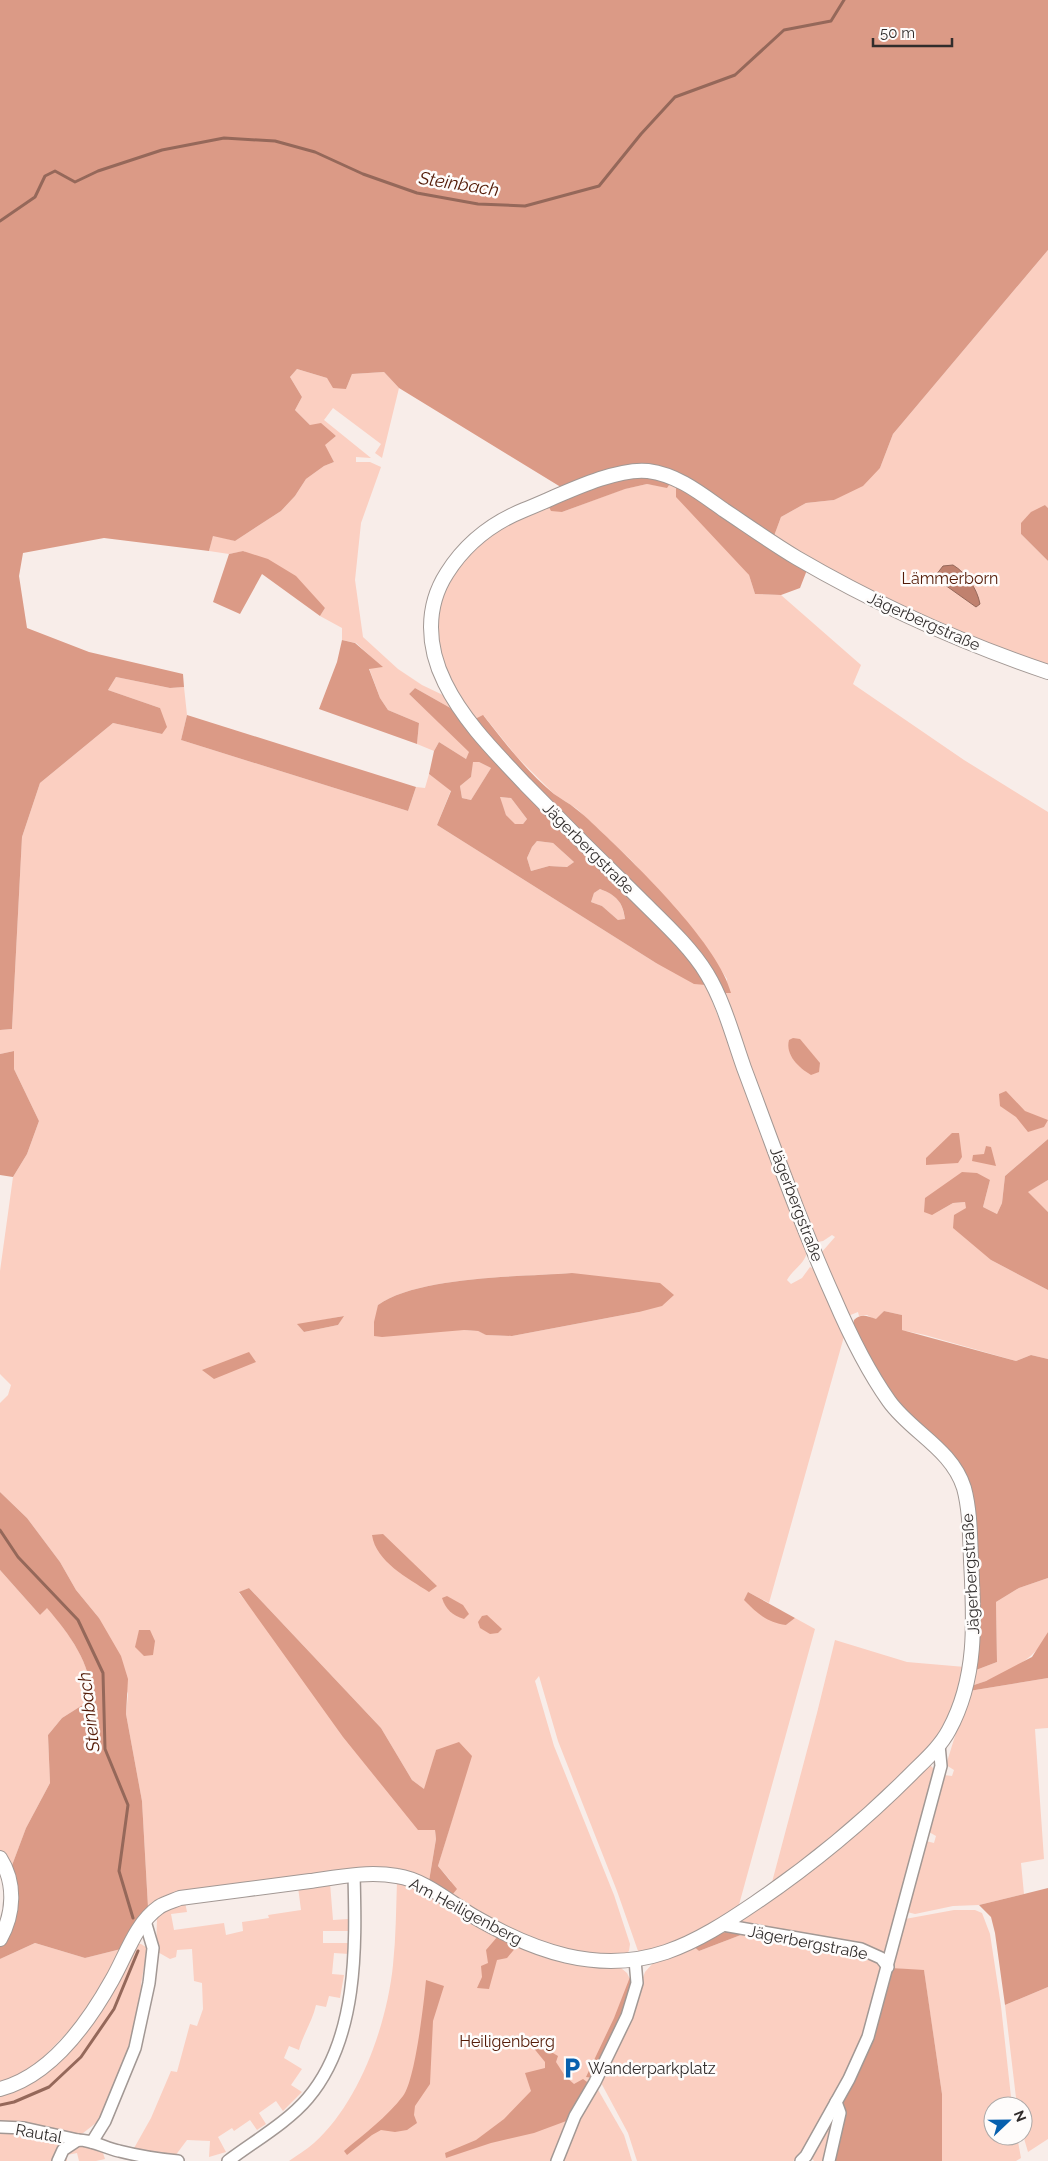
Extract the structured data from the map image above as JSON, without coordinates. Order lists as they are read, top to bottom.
{
  "streets": {
    "street": ["Jägerbergstraße", "Am Heiligenberg", "Rautal"]
  },
  "crossings": [
    ["Jägerbergstraße", "Am Heiligenberg"]
  ],
  "water": ["Steinbach"],
  "parks": ["Lämmerborn", "Heiligenberg"],
  "places": {
    "parking": ["Wanderparkplatz"]
  },
  "scale_bar": "50 m",
  "north": "right"
}
